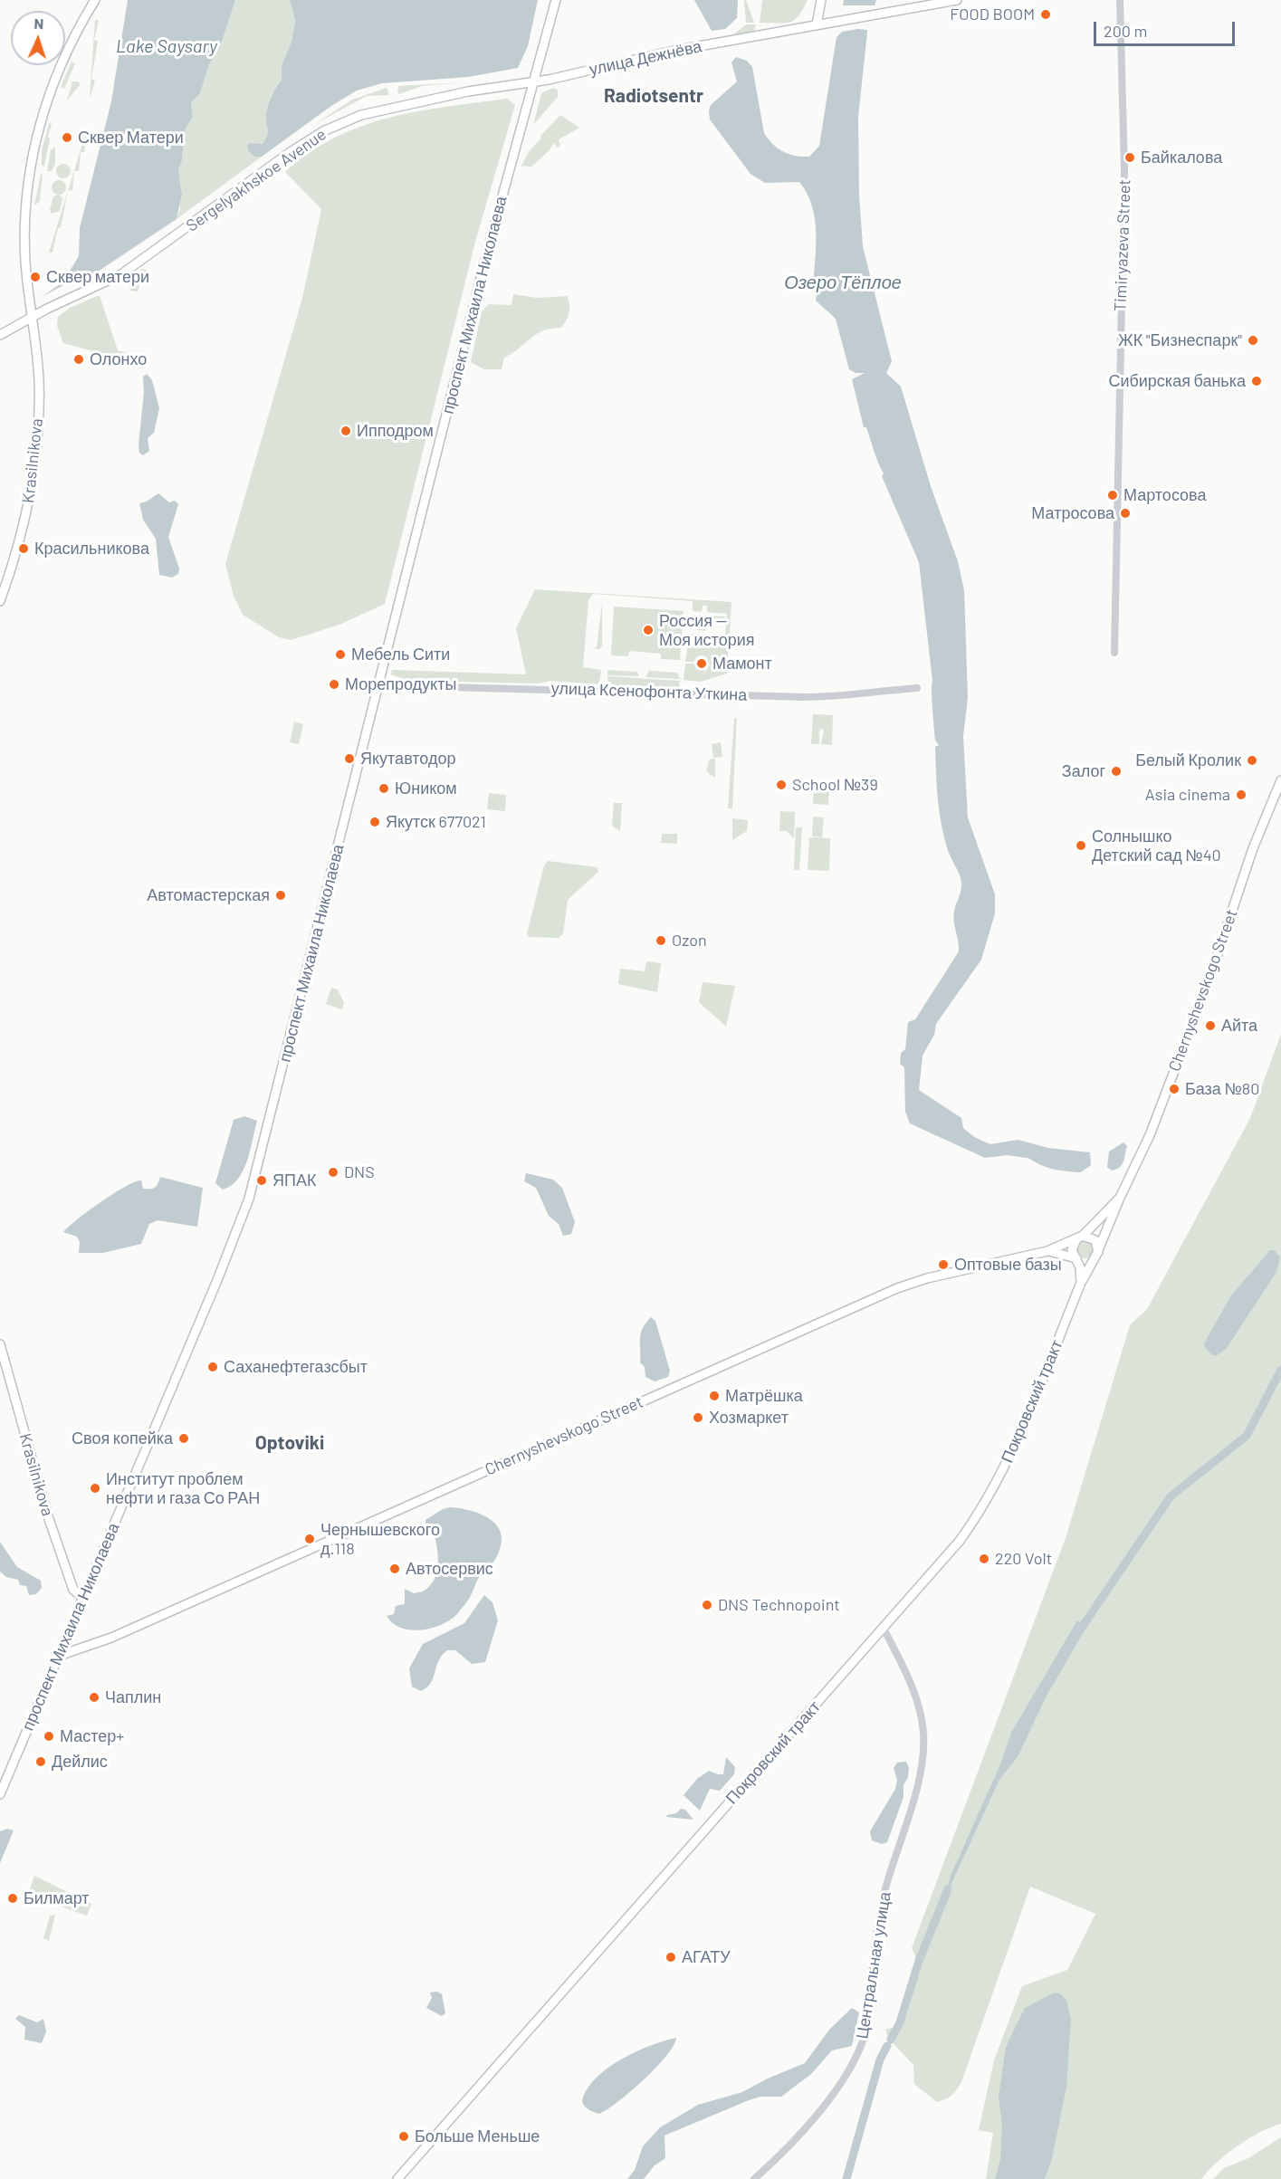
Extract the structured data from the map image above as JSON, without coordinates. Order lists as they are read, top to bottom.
{
  "streets": {
    "main road": [
      "улица Дежнёва",
      "Sergelyakhskoe Avenue",
      "проспект Михаила Николаева",
      "Krasilnikova",
      "Chernyshevskogo Street",
      "Покровский тракт"
    ],
    "street": ["Timiryazeva Street", "улица Ксенофонта Уткина", "Центральная улица"]
  },
  "crossings": [
    ["улица Дежнёва", "Sergelyakhskoe Avenue"],
    ["улица Дежнёва", "проспект Михаила Николаева"],
    ["Sergelyakhskoe Avenue", "проспект Михаила Николаева"],
    ["Sergelyakhskoe Avenue", "Krasilnikova"],
    ["проспект Михаила Николаева", "Krasilnikova"],
    ["проспект Михаила Николаева", "улица Ксенофонта Уткина"],
    ["проспект Михаила Николаева", "Chernyshevskogo Street"],
    ["Chernyshevskogo Street", "Покровский тракт"],
    ["Покровский тракт", "Центральная улица"]
  ],
  "districts": ["Radiotsentr", "Optoviki"],
  "water": ["Lake Saysary", "Озеро Тёплое"],
  "places": [
    "FOOD BOOM",
    "Сквер Матери",
    "Байкалова",
    "Сквер матери",
    "ЖК \"Бизнеспарк\"",
    "Олонхо",
    "Сибирская банька",
    "Ипподром",
    "Мартосова",
    "Матросова",
    "Красильникова",
    "Россия — Моя история",
    "Мебель Сити",
    "Мамонт",
    "Морепродукты",
    "Якутавтодор",
    "Белый Кролик",
    "Залог",
    "School №39",
    "Юником",
    "Asia cinema",
    "Якутск 677021",
    "Солнышко Детский сад №40",
    "Автомастерская",
    "Ozon",
    "Айта",
    "База №80",
    "DNS",
    "ЯПАК",
    "Оптовые базы",
    "Саханефтегазсбыт",
    "Матрёшка",
    "Хозмаркет",
    "Своя копейка",
    "Институт проблем нефти и газа Со РАН",
    "Чернышевского д.118",
    "220 Volt",
    "Автосервис",
    "DNS Technopoint",
    "Чаплин",
    "Мастер+",
    "Дейлис",
    "Билмарт",
    "АГАТУ",
    "Больше Меньше"
  ],
  "scale_bar": "200 m",
  "north": "top"
}
